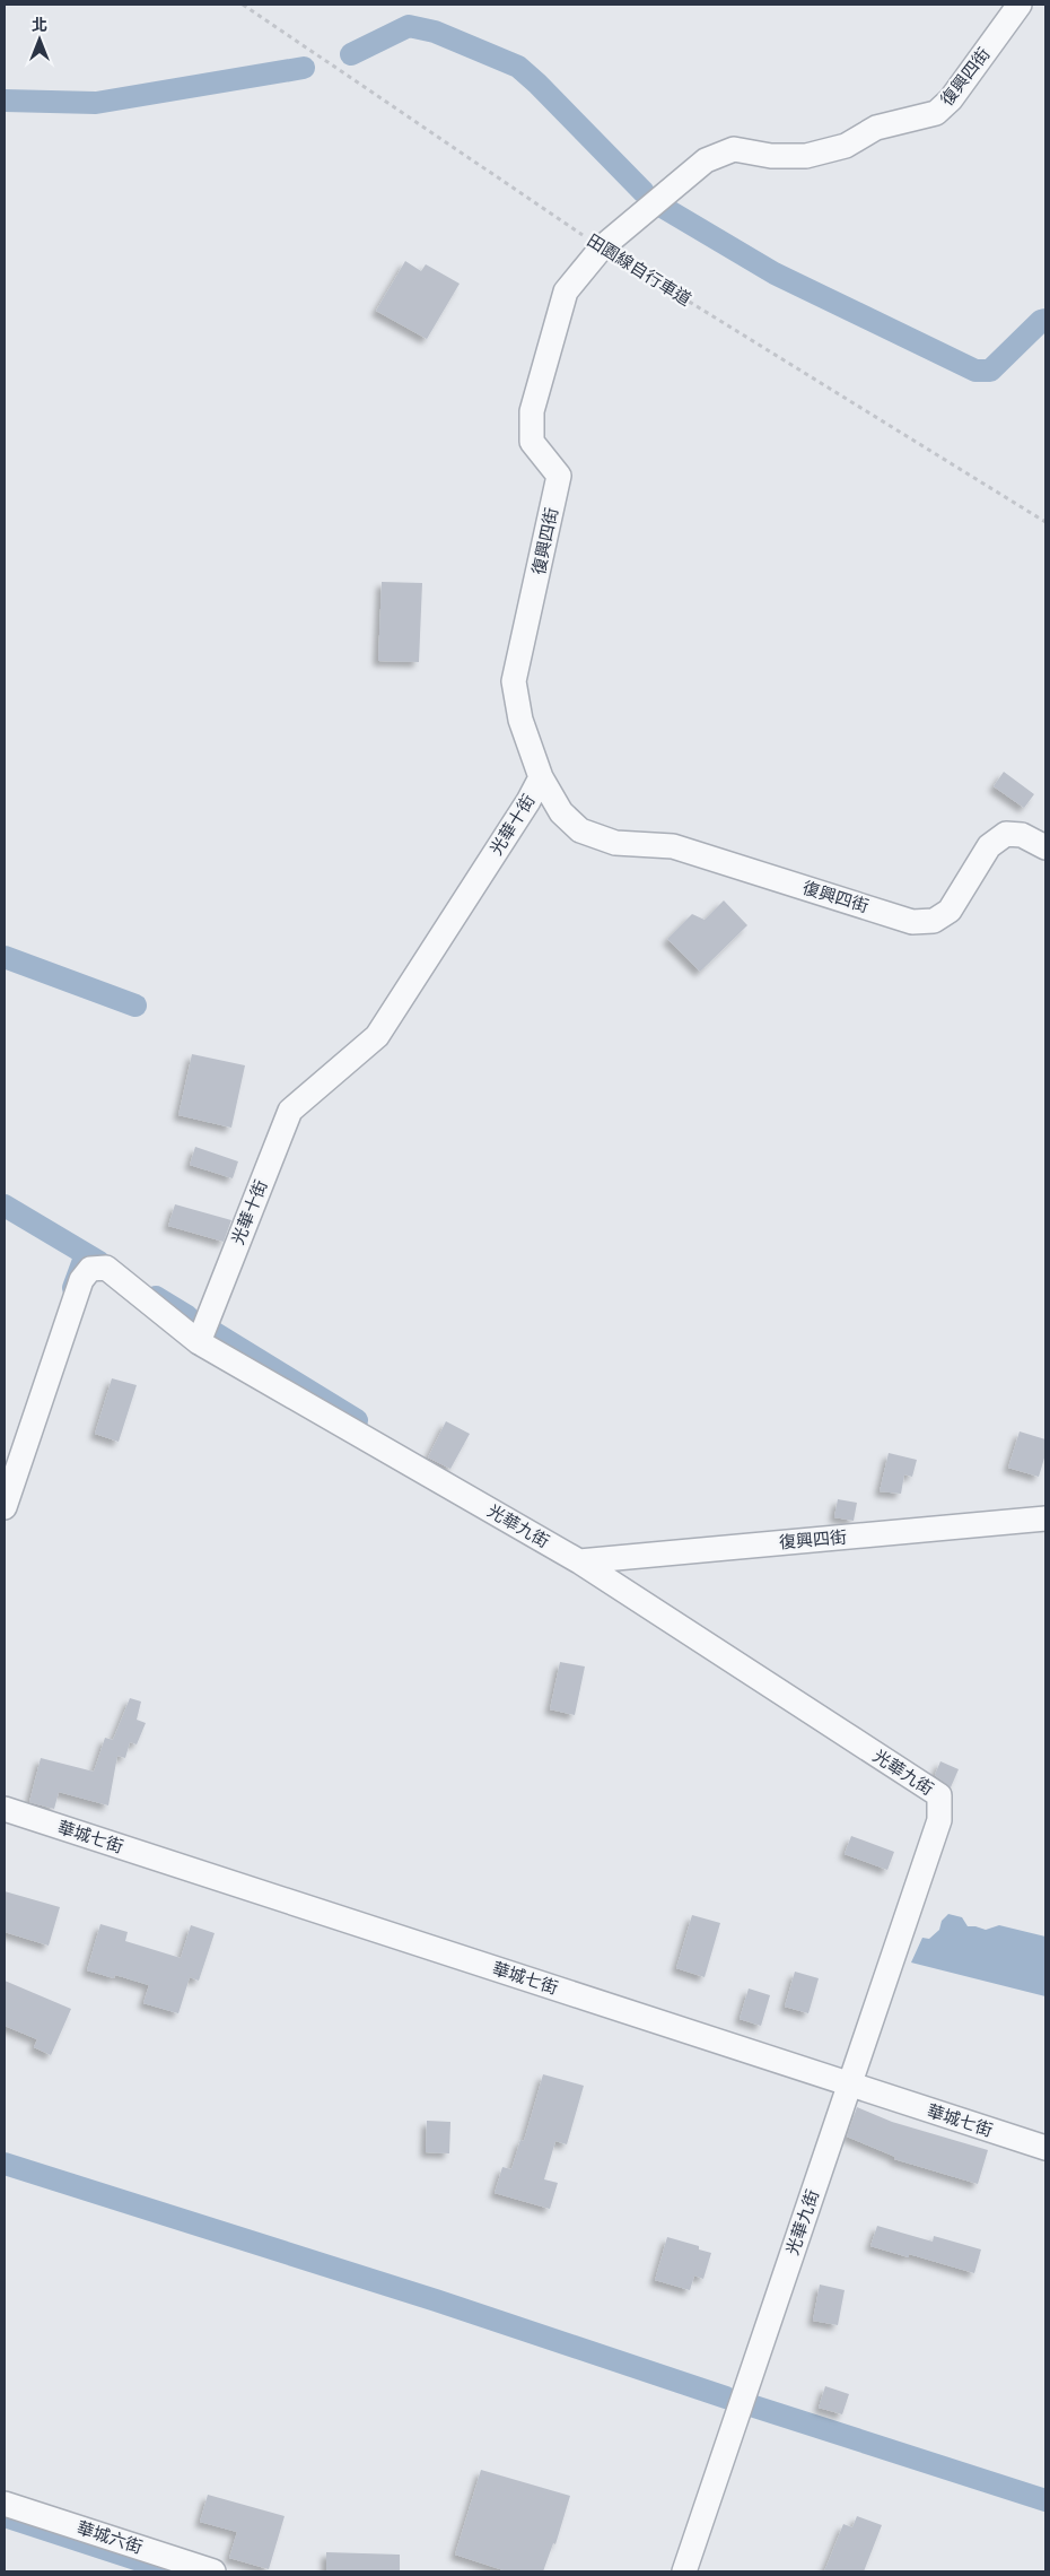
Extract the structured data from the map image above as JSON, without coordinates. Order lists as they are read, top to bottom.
{
  "streets": {
    "street": [
      "復興四街",
      "光華十街",
      "光華九街",
      "華城七街",
      "華城六街"
    ],
    "path": ["田園線自行車道"]
  },
  "crossings": [
    ["復興四街", "田園線自行車道"],
    ["復興四街", "光華十街"],
    ["復興四街", "光華九街"],
    ["光華十街", "光華九街"],
    ["光華九街", "華城七街"]
  ],
  "north": "top"
}
